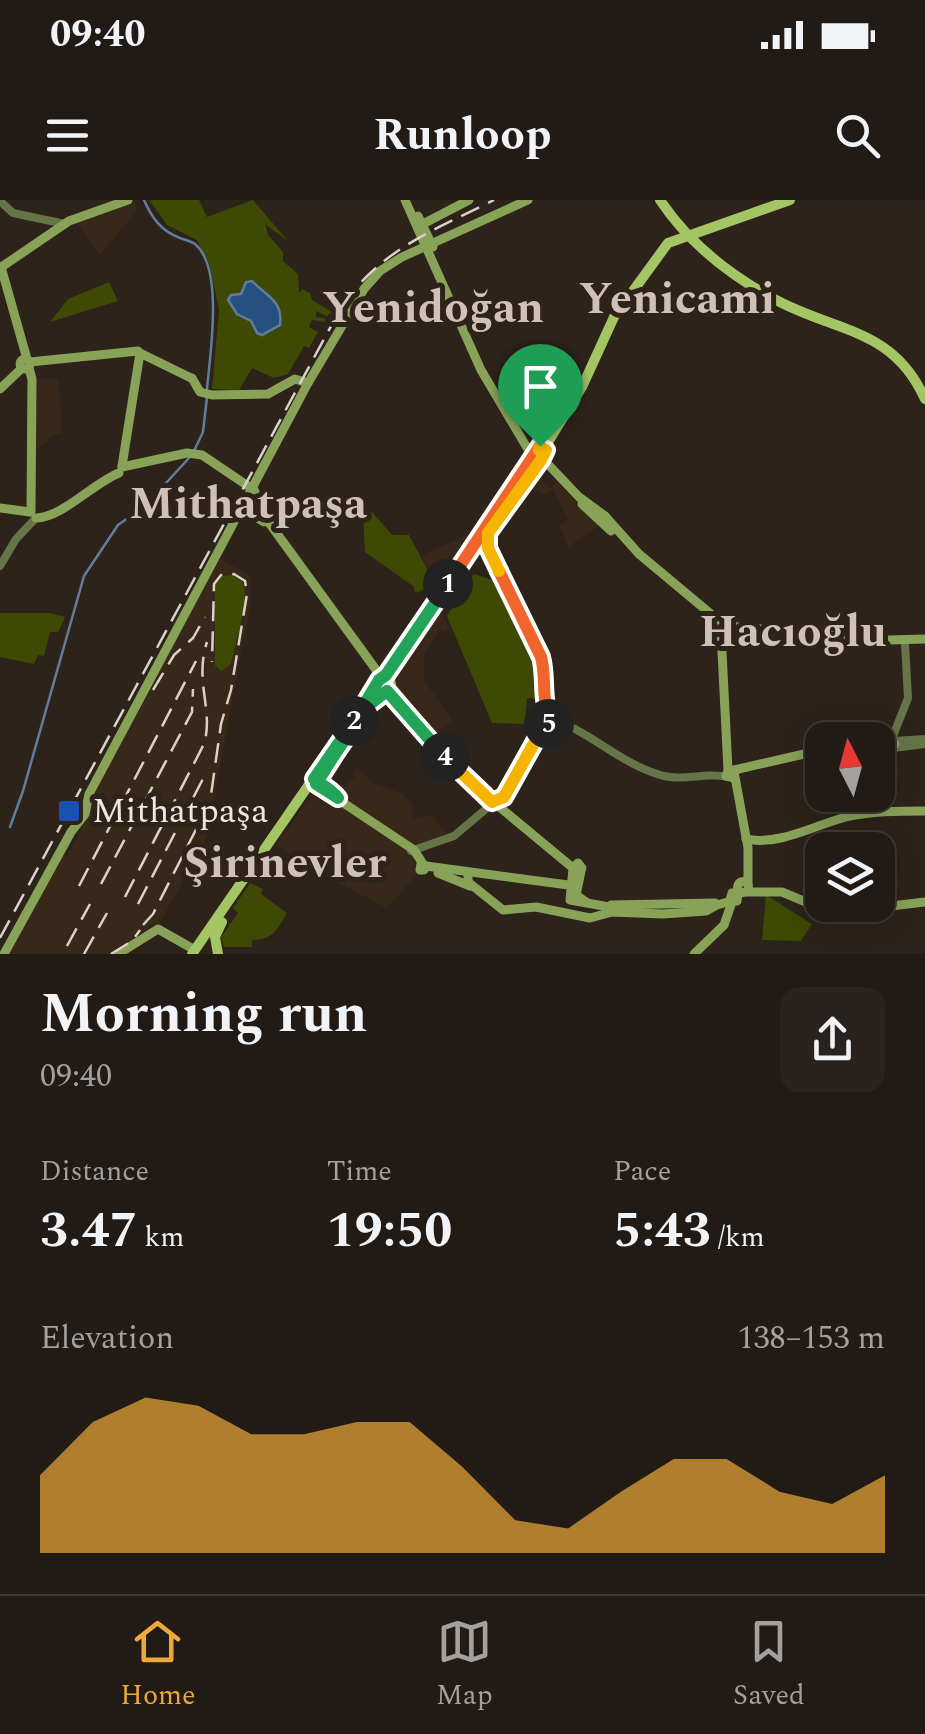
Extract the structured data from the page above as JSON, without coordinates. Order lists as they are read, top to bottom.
{
  "districts": [
    "Yenicami",
    "Yenidoğan",
    "Mithatpaşa",
    "Hacıoğlu",
    "Şirinevler"
  ],
  "places": {
    "transit": ["Mithatpaşa"]
  },
  "north": "top",
  "page": {
    "status": "09:40",
    "header": "Runloop",
    "pins": [
      "1",
      "2",
      "5",
      "4"
    ],
    "heading": ["Morning run", "09:40"],
    "stats": [
      ["Distance", "3.47 km"],
      ["Time", "19:50"],
      ["Pace", "5:43 /km"]
    ],
    "chart": ["Elevation", "138–153 m"],
    "tabs": ["Home", "Map", "Saved"]
  }
}
